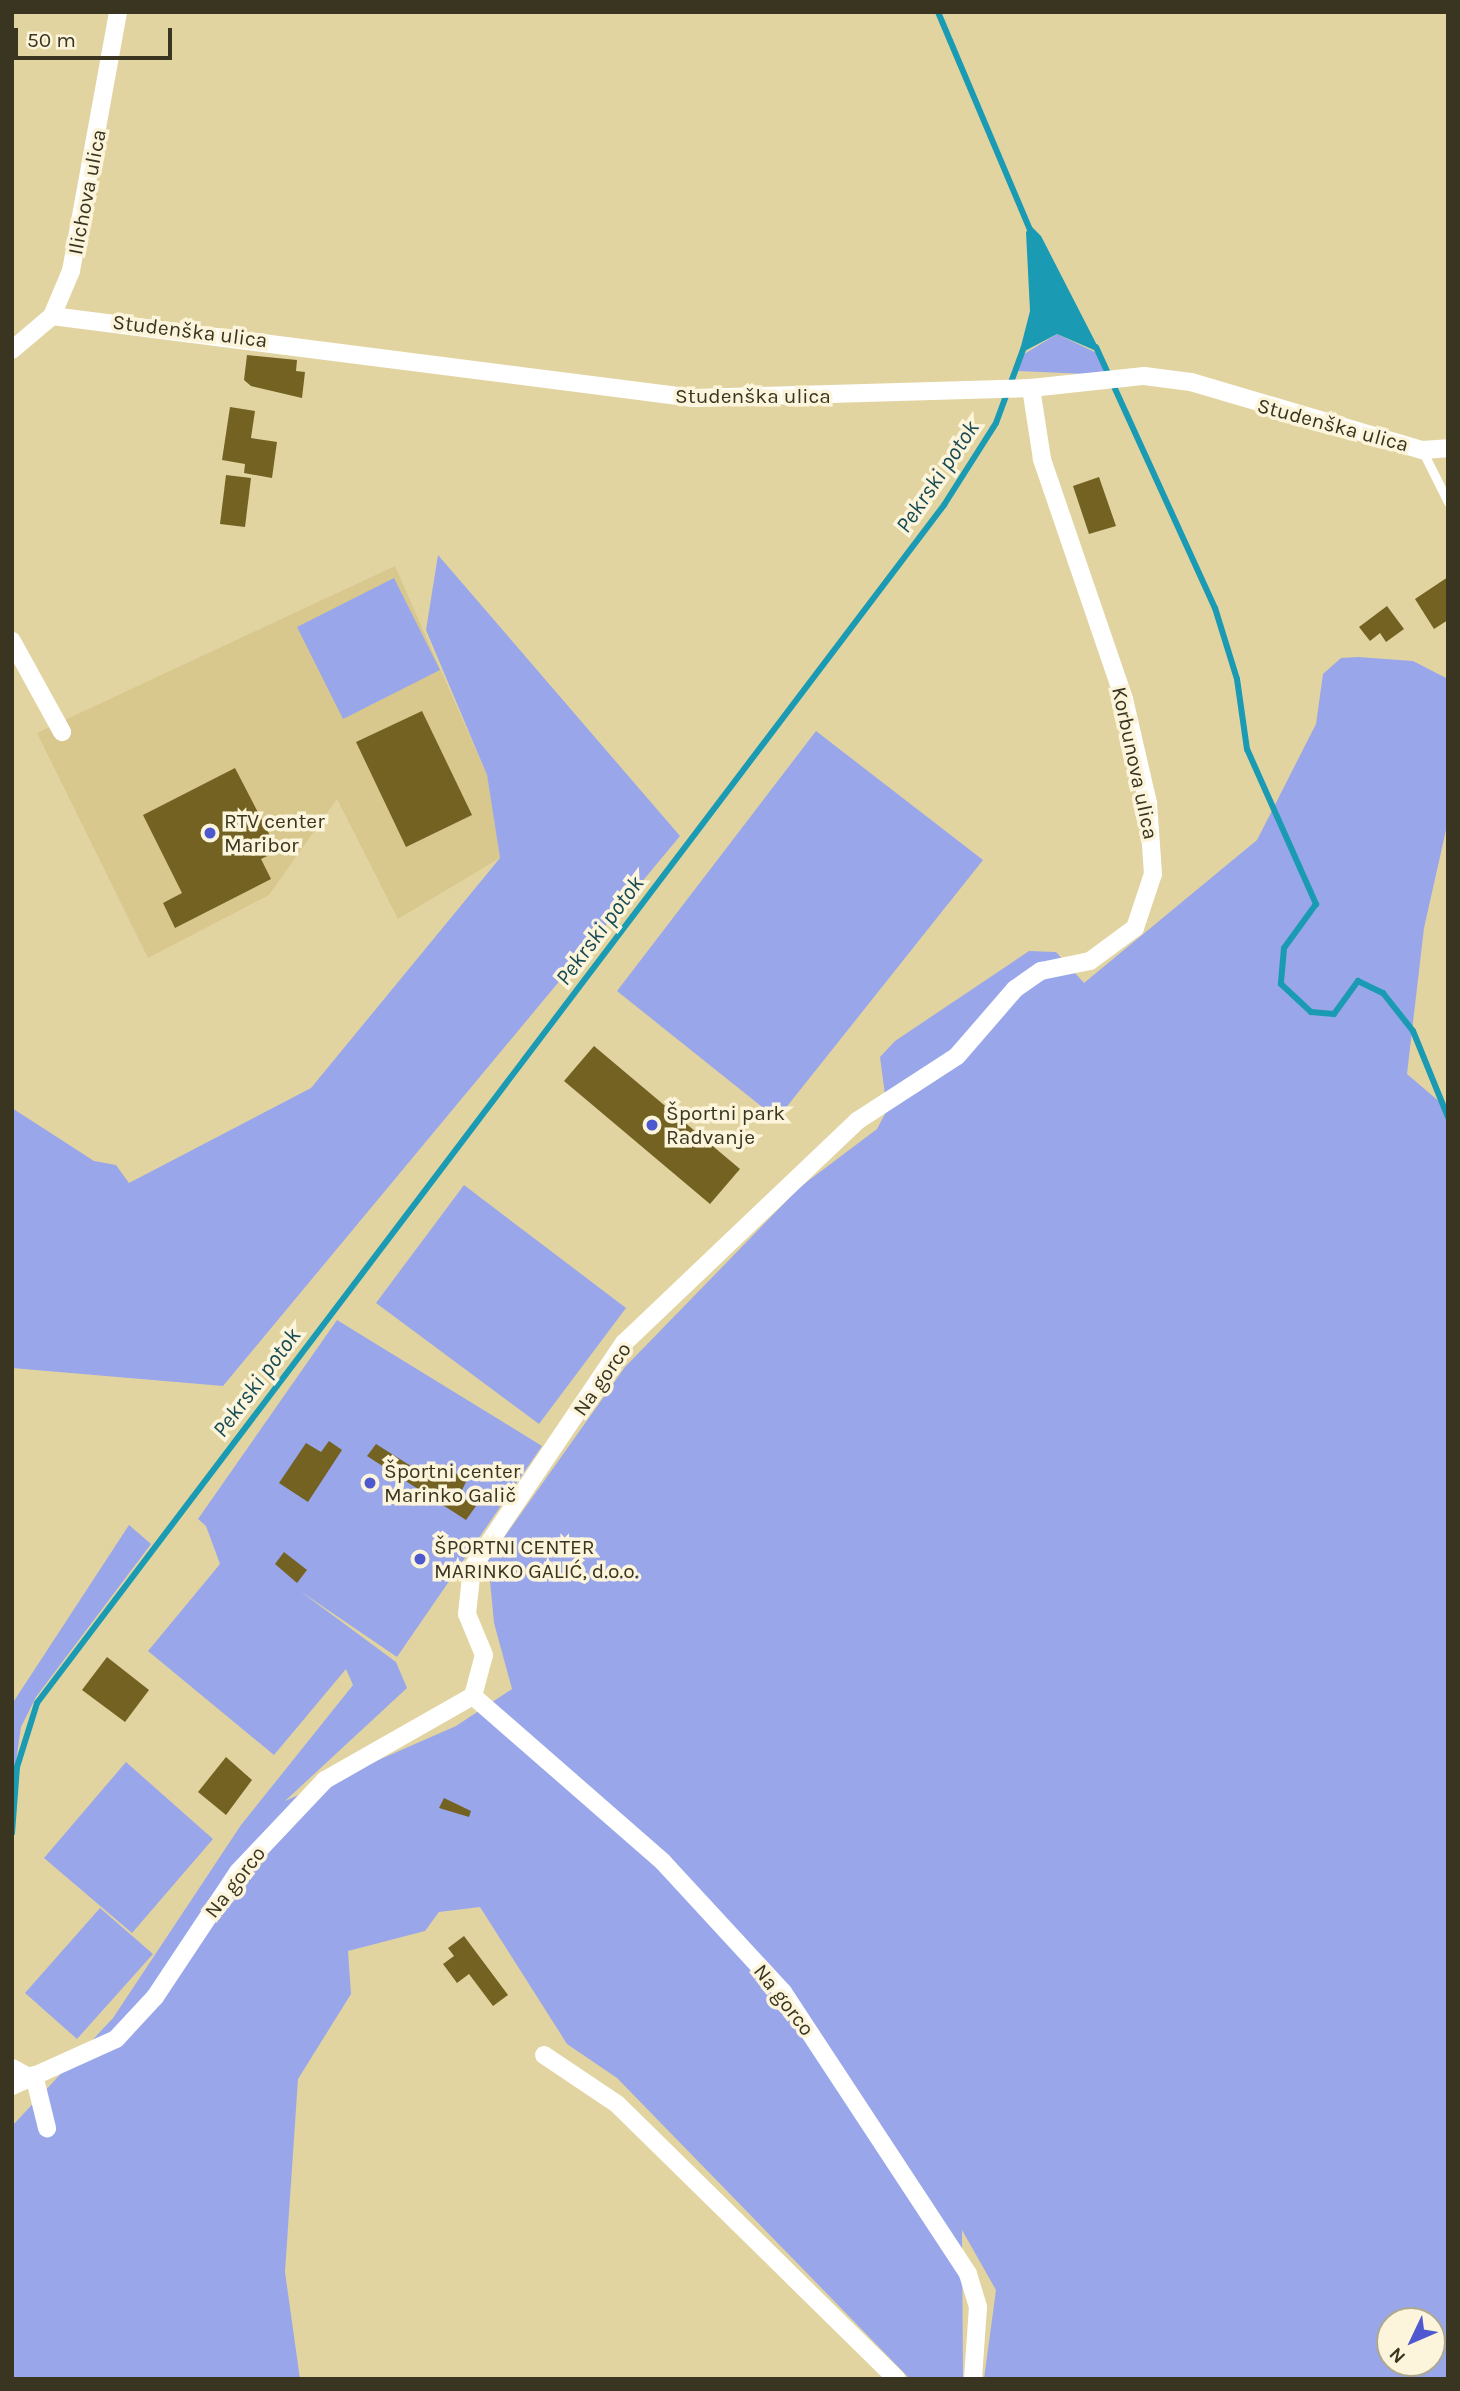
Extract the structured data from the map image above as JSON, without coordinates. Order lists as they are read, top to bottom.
{
  "streets": {
    "street": [
      "Ilichova ulica",
      "Studenška ulica",
      "Korbunova ulica",
      "Na gorco"
    ]
  },
  "crossings": [
    ["Ilichova ulica", "Studenška ulica"],
    ["Studenška ulica", "Korbunova ulica"],
    ["Korbunova ulica", "Na gorco"]
  ],
  "water": ["Pekrski potok"],
  "places": [
    "RTV center Maribor",
    "Športni park Radvanje",
    "Športni center Marinko Galič",
    "ŠPORTNI CENTER MARINKO GALIĆ, d.o.o."
  ],
  "scale_bar": "50 m",
  "north": "bottom left"
}
